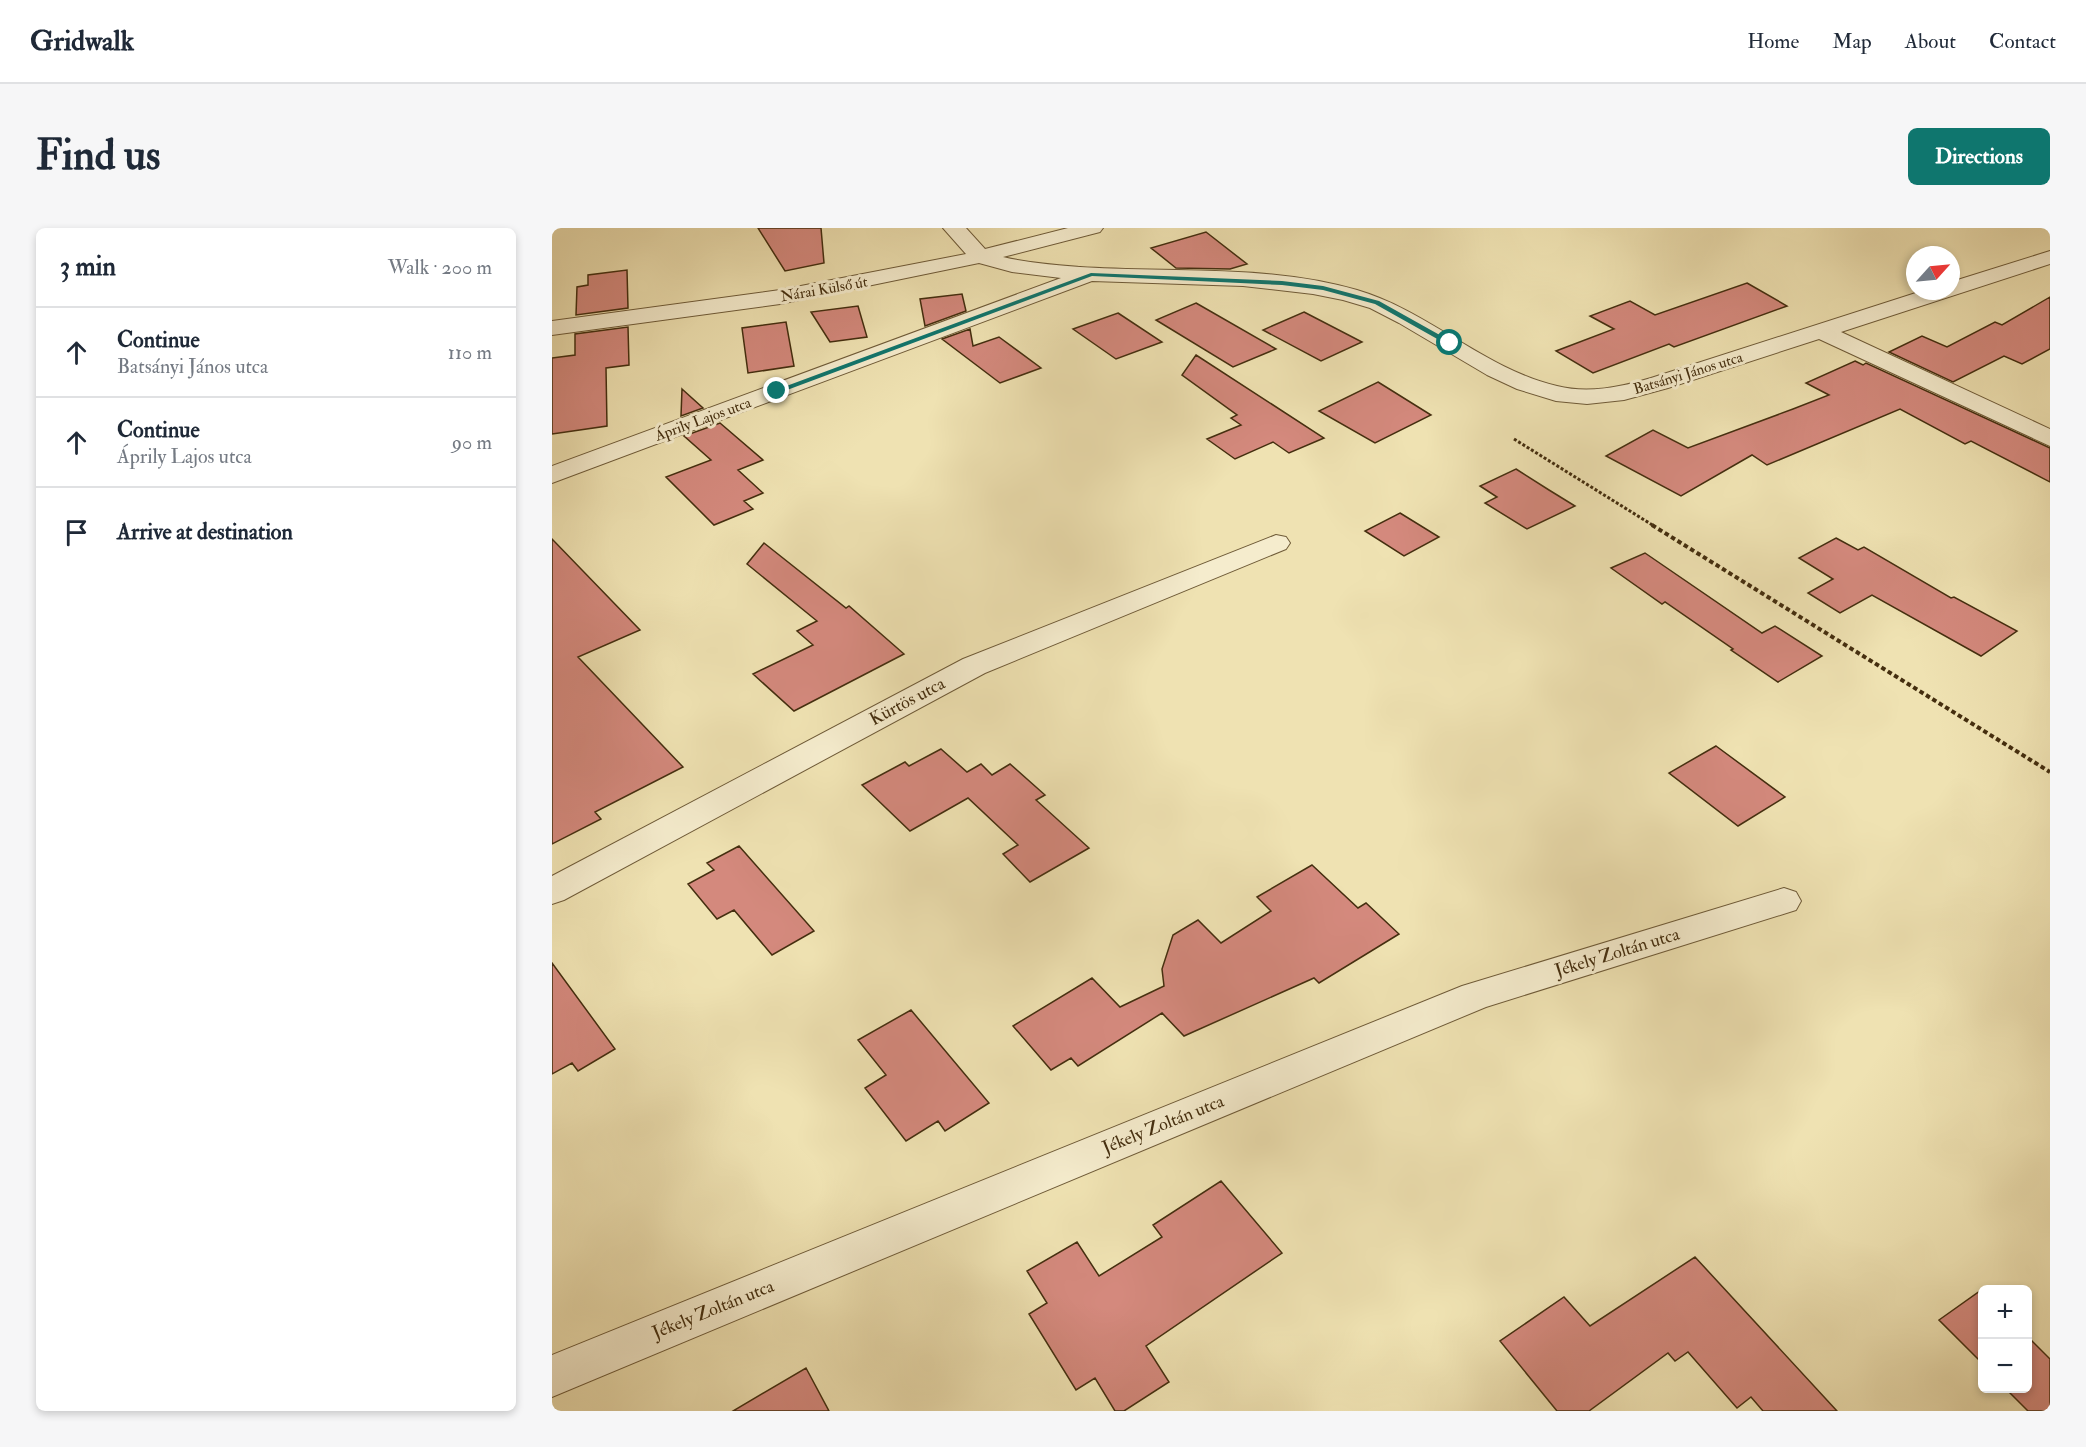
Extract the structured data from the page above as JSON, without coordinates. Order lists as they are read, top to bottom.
{
  "streets": {
    "street": [
      "Nárai Külső út",
      "Batsányi János utca",
      "Áprily Lajos utca",
      "Kürtös utca",
      "Jékely Zoltán utca"
    ]
  },
  "crossings": [
    ["Nárai Külső út", "Batsányi János utca"],
    ["Batsányi János utca", "Áprily Lajos utca"]
  ],
  "north": "top right",
  "page": {
    "header": "Gridwalk",
    "nav": [
      "Home",
      "Map",
      "About",
      "Contact"
    ],
    "buttons": "Directions",
    "title": "Find us",
    "heading": ["3 min", "Walk · 200 m"],
    "list": [
      ["Continue", "Batsányi János utca", "110 m"],
      ["Continue", "Áprily Lajos utca", "90 m"],
      "Arrive at destination"
    ],
    "map_buttons": ["+", "−"]
  }
}
